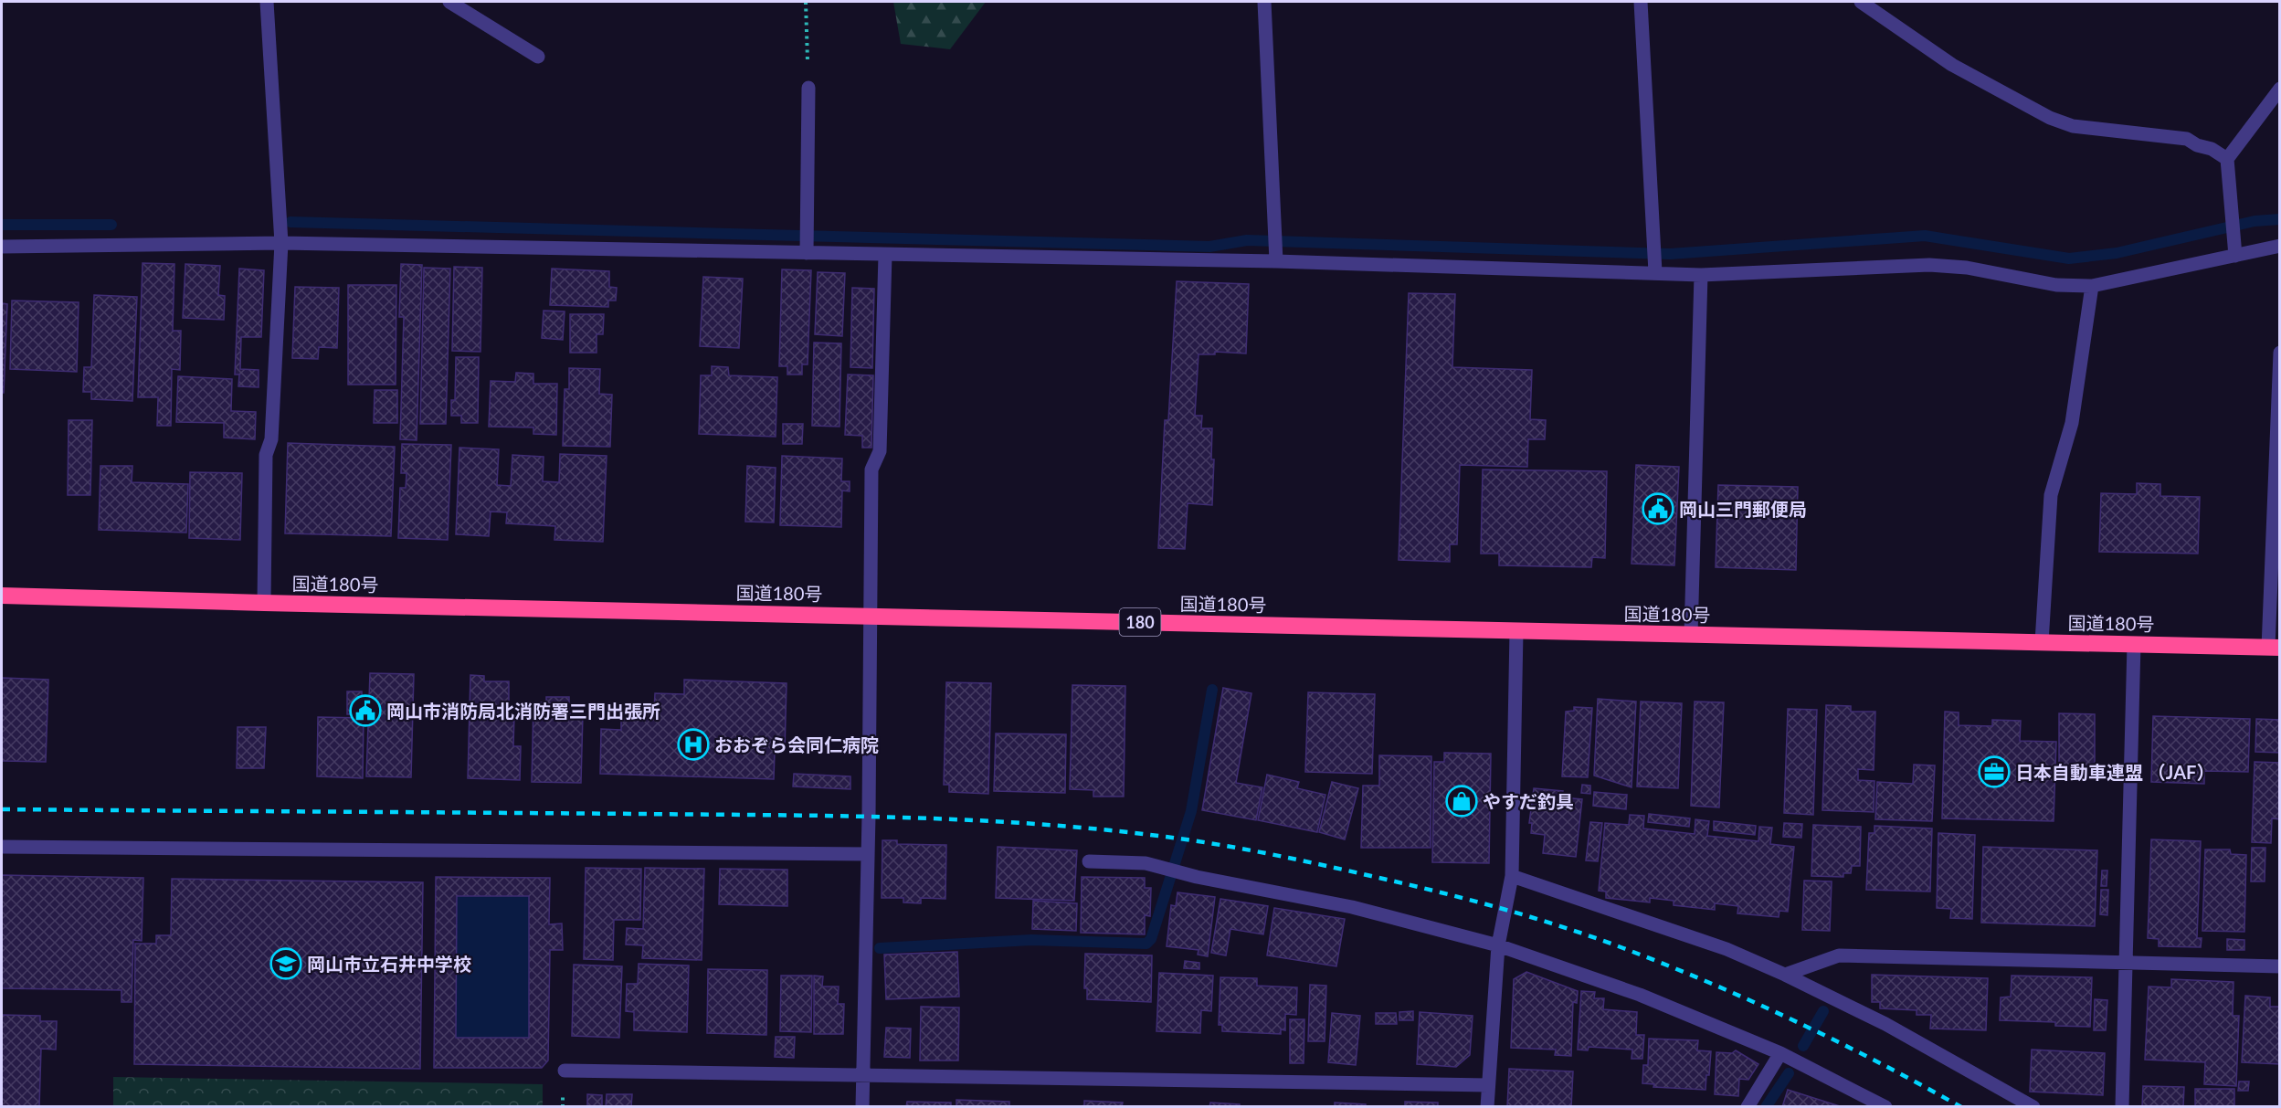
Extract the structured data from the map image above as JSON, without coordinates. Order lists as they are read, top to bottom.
{
  "streets": {
    "highway": ["国道180号", "180"]
  },
  "places": {
    "public building": ["岡山三門郵便局", "岡山市消防局北消防署三門出張所"],
    "hospital": ["おおぞら会同仁病院"],
    "office": ["日本自動車連盟 （JAF）"],
    "shop": ["やすだ釣具"],
    "school or university": ["岡山市立石井中学校"]
  }
}
